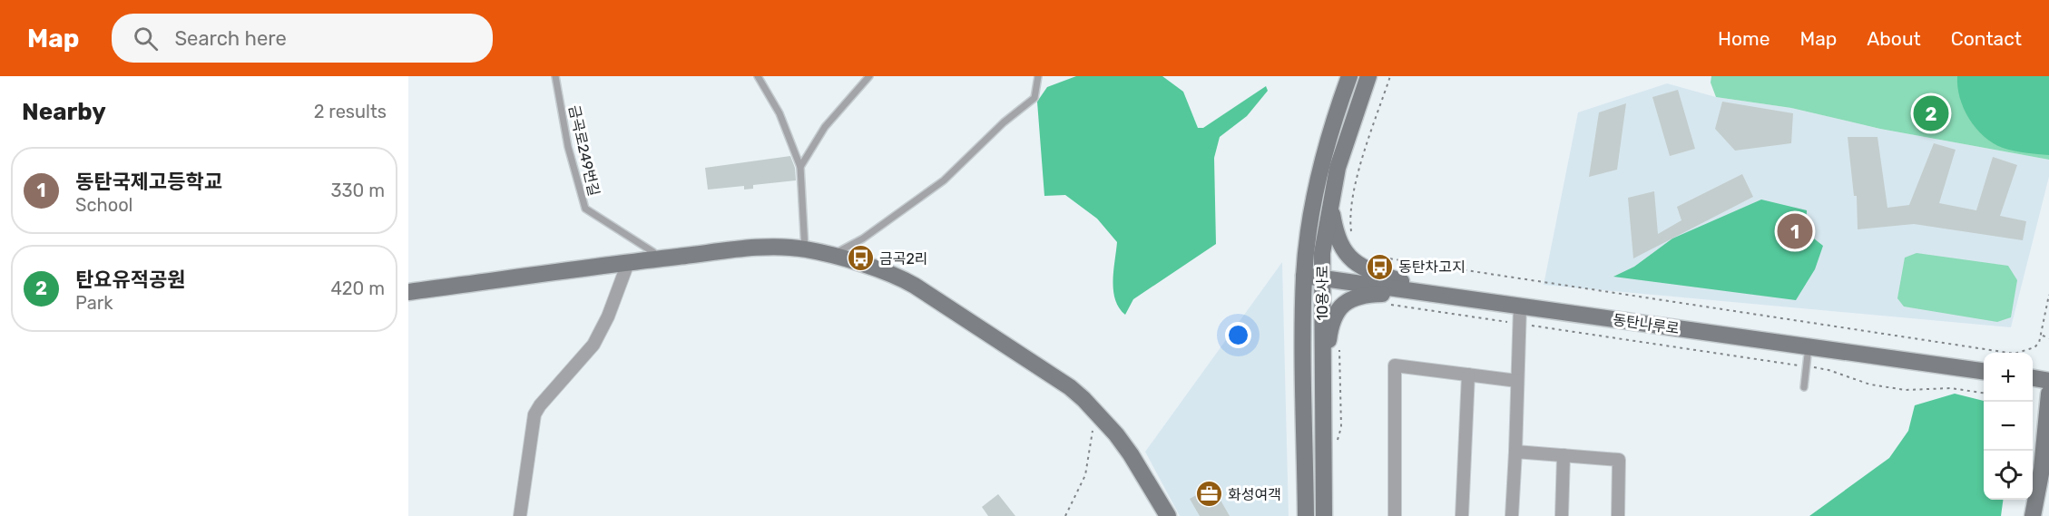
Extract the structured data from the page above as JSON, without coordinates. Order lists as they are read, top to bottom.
{
  "streets": {
    "street": ["10용사로", "동탄나루로"],
    "lane": ["금곡로249번길"]
  },
  "crossings": [
    ["10용사로", "동탄나루로"]
  ],
  "places": {
    "bus stop": ["금곡2리", "동탄차고지"],
    "office": ["화성여객"]
  },
  "page": {
    "header": "Map",
    "search": "Search here",
    "nav": [
      "Home",
      "Map",
      "About",
      "Contact"
    ],
    "heading": ["Nearby", "2 results"],
    "pins": ["2", "1"],
    "list": [
      {
        "mark": "1",
        "name": "동탄국제고등학교",
        "note": "School",
        "value": "330 m"
      },
      {
        "mark": "2",
        "name": "탄요유적공원",
        "note": "Park",
        "value": "420 m"
      }
    ],
    "map_buttons": ["+", "−"]
  }
}
